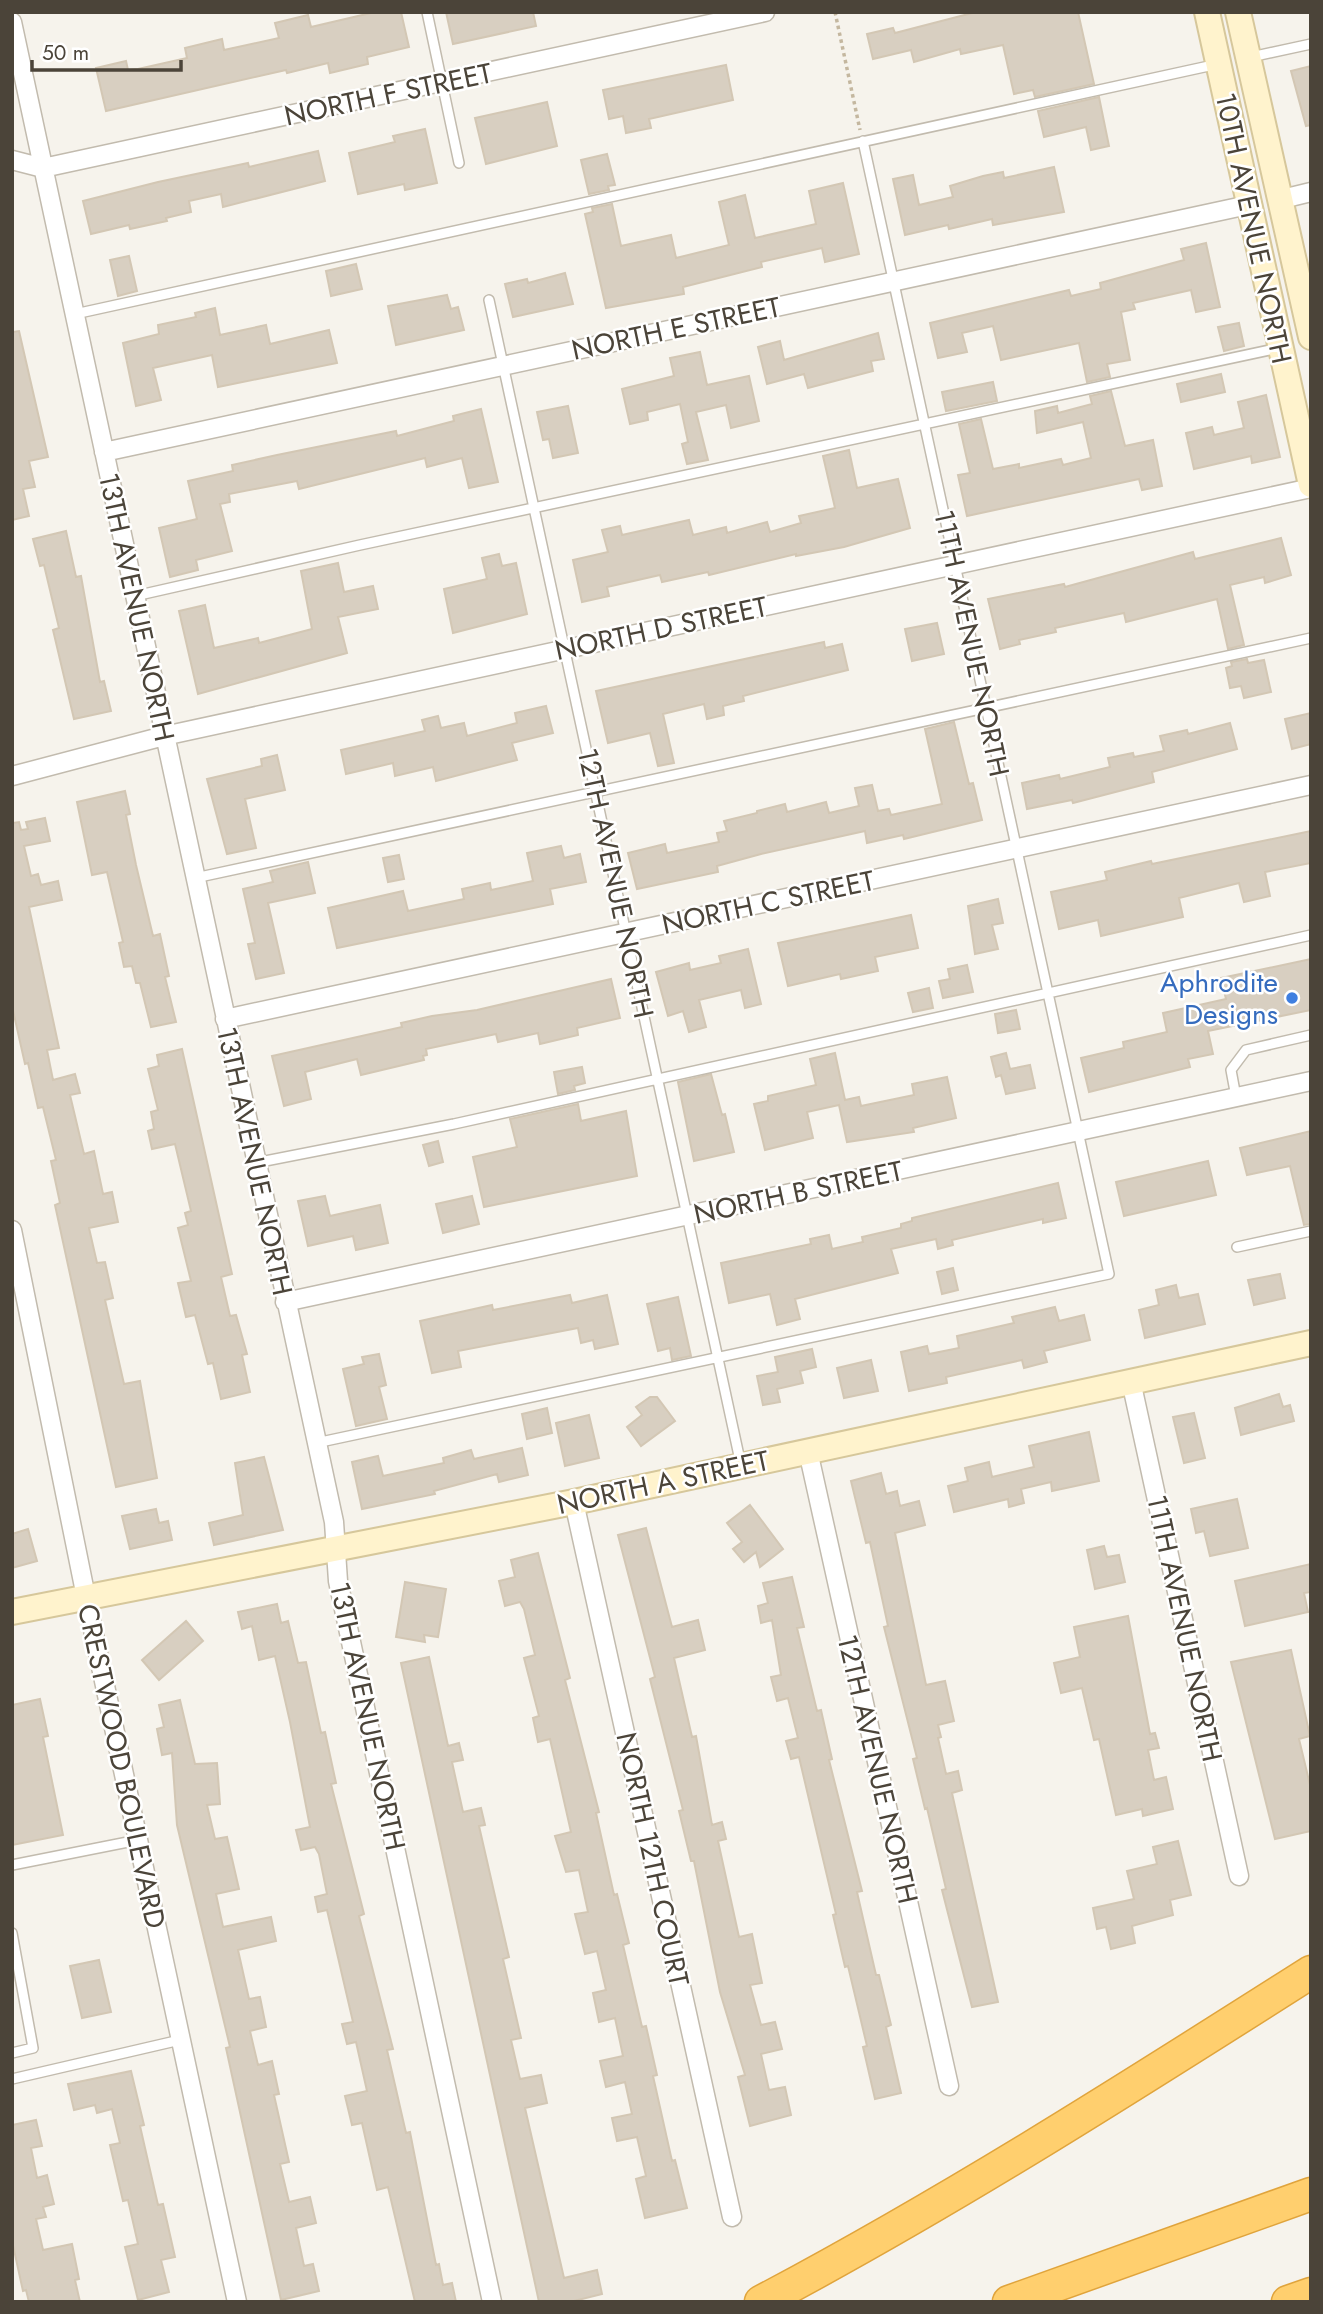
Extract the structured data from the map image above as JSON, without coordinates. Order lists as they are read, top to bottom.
{
  "streets": {
    "street": [
      "NORTH F STREET",
      "10TH AVENUE NORTH",
      "NORTH E STREET",
      "13TH AVENUE NORTH",
      "NORTH D STREET",
      "11TH AVENUE NORTH",
      "12TH AVENUE NORTH",
      "NORTH C STREET",
      "NORTH B STREET",
      "NORTH A STREET",
      "CRESTWOOD BOULEVARD",
      "NORTH 12TH COURT"
    ]
  },
  "crossings": [
    ["NORTH F STREET", "13TH AVENUE NORTH"],
    ["10TH AVENUE NORTH", "NORTH E STREET"],
    ["10TH AVENUE NORTH", "NORTH D STREET"],
    ["NORTH E STREET", "13TH AVENUE NORTH"],
    ["NORTH E STREET", "11TH AVENUE NORTH"],
    ["NORTH E STREET", "12TH AVENUE NORTH"],
    ["13TH AVENUE NORTH", "NORTH D STREET"],
    ["13TH AVENUE NORTH", "NORTH C STREET"],
    ["13TH AVENUE NORTH", "NORTH B STREET"],
    ["13TH AVENUE NORTH", "NORTH A STREET"],
    ["NORTH D STREET", "11TH AVENUE NORTH"],
    ["NORTH D STREET", "12TH AVENUE NORTH"],
    ["11TH AVENUE NORTH", "12TH AVENUE NORTH"],
    ["11TH AVENUE NORTH", "NORTH C STREET"],
    ["11TH AVENUE NORTH", "NORTH B STREET"],
    ["11TH AVENUE NORTH", "NORTH A STREET"],
    ["12TH AVENUE NORTH", "NORTH C STREET"],
    ["12TH AVENUE NORTH", "NORTH B STREET"],
    ["12TH AVENUE NORTH", "NORTH A STREET"],
    ["NORTH A STREET", "CRESTWOOD BOULEVARD"],
    ["NORTH A STREET", "NORTH 12TH COURT"]
  ],
  "places": ["Aphrodite Designs"],
  "scale_bar": "50 m"
}
